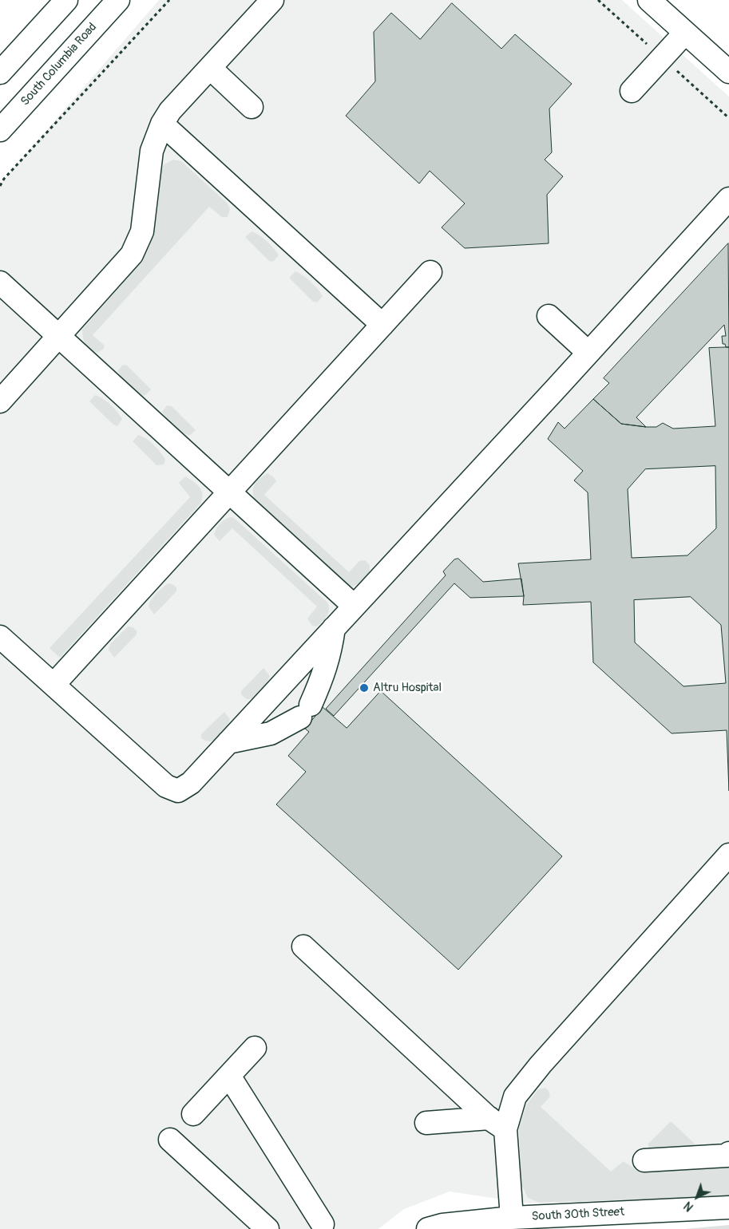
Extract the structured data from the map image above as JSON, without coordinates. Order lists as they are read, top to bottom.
{
  "streets": {
    "street": ["South Columbia Road", "South 30th Street"]
  },
  "places": ["Altru Hospital"],
  "north": "bottom left"
}
